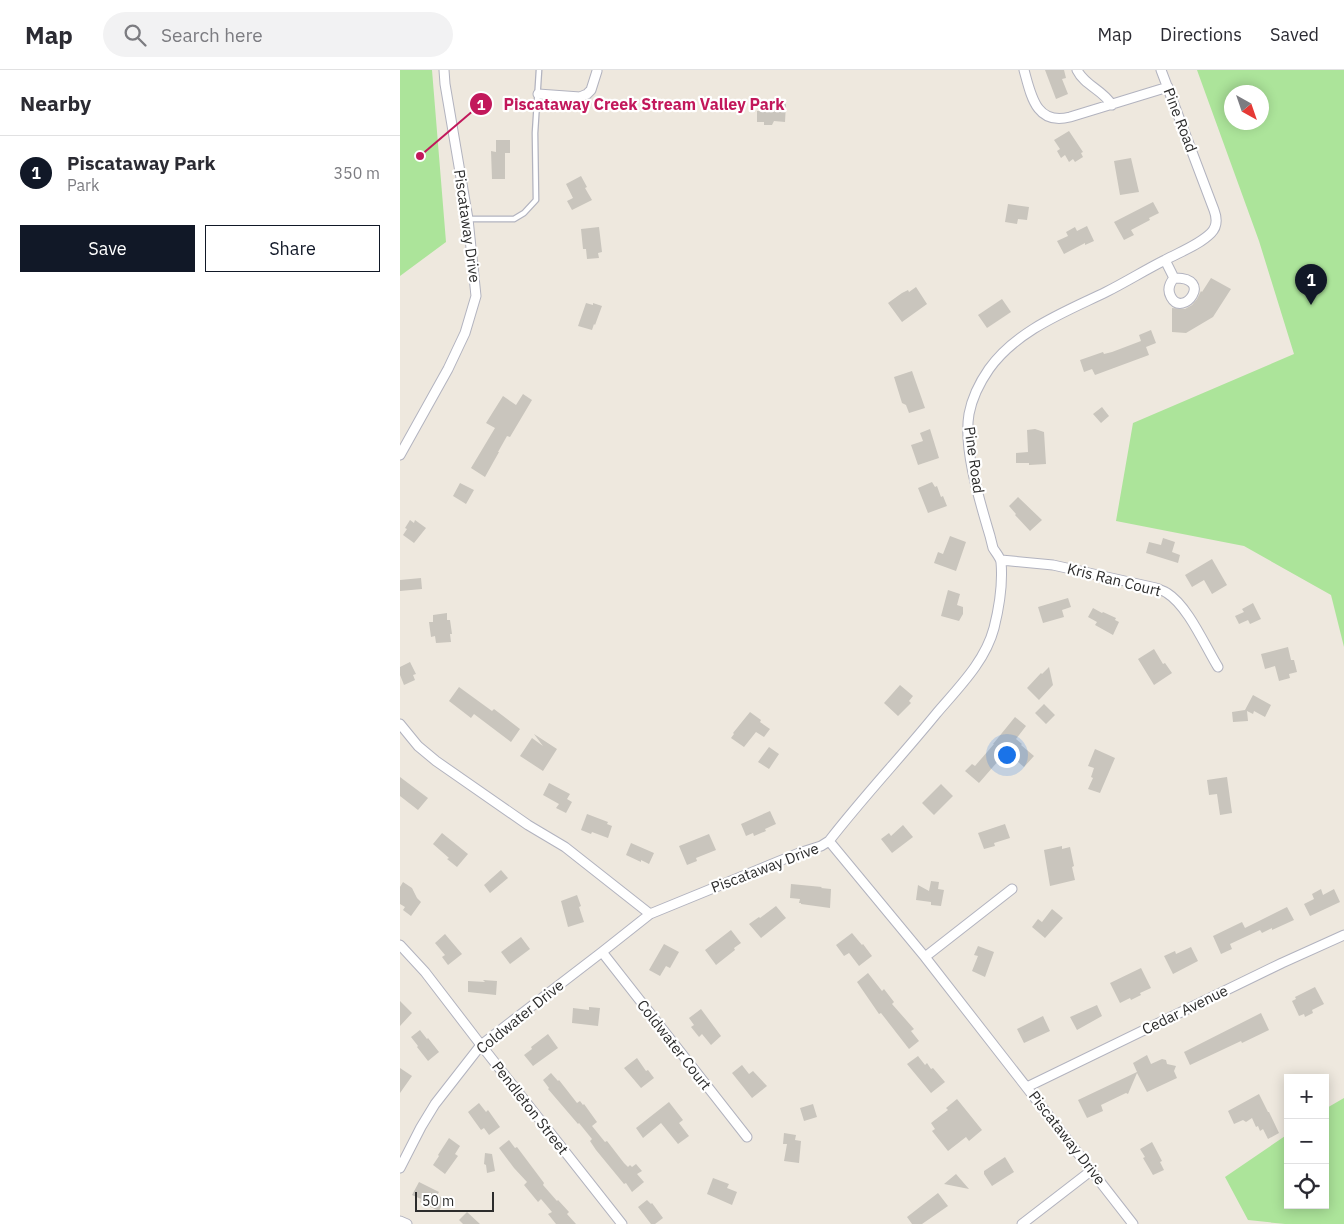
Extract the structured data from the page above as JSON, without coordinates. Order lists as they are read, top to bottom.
{
  "streets": {
    "street": [
      "Pine Road",
      "Piscataway Drive",
      "Kris Ran Court",
      "Cedar Avenue",
      "Coldwater Drive",
      "Coldwater Court",
      "Pendleton Street"
    ]
  },
  "crossings": [
    ["Pine Road", "Piscataway Drive"],
    ["Pine Road", "Kris Ran Court"],
    ["Piscataway Drive", "Cedar Avenue"],
    ["Piscataway Drive", "Coldwater Drive"],
    ["Coldwater Drive", "Coldwater Court"],
    ["Coldwater Drive", "Pendleton Street"]
  ],
  "places": ["Piscataway Creek Stream Valley Park"],
  "scale_bar": "50 m",
  "north": "bottom right",
  "page": {
    "header": "Map",
    "search": "Search here",
    "nav": ["Map", "Directions", "Saved"],
    "heading": "Nearby",
    "list": [
      {
        "mark": "1",
        "name": "Piscataway Park",
        "note": "Park",
        "value": "350 m"
      }
    ],
    "buttons": ["Save", "Share"],
    "pins": "1",
    "map_buttons": ["+", "−"],
    "scale": "50 m"
  }
}
